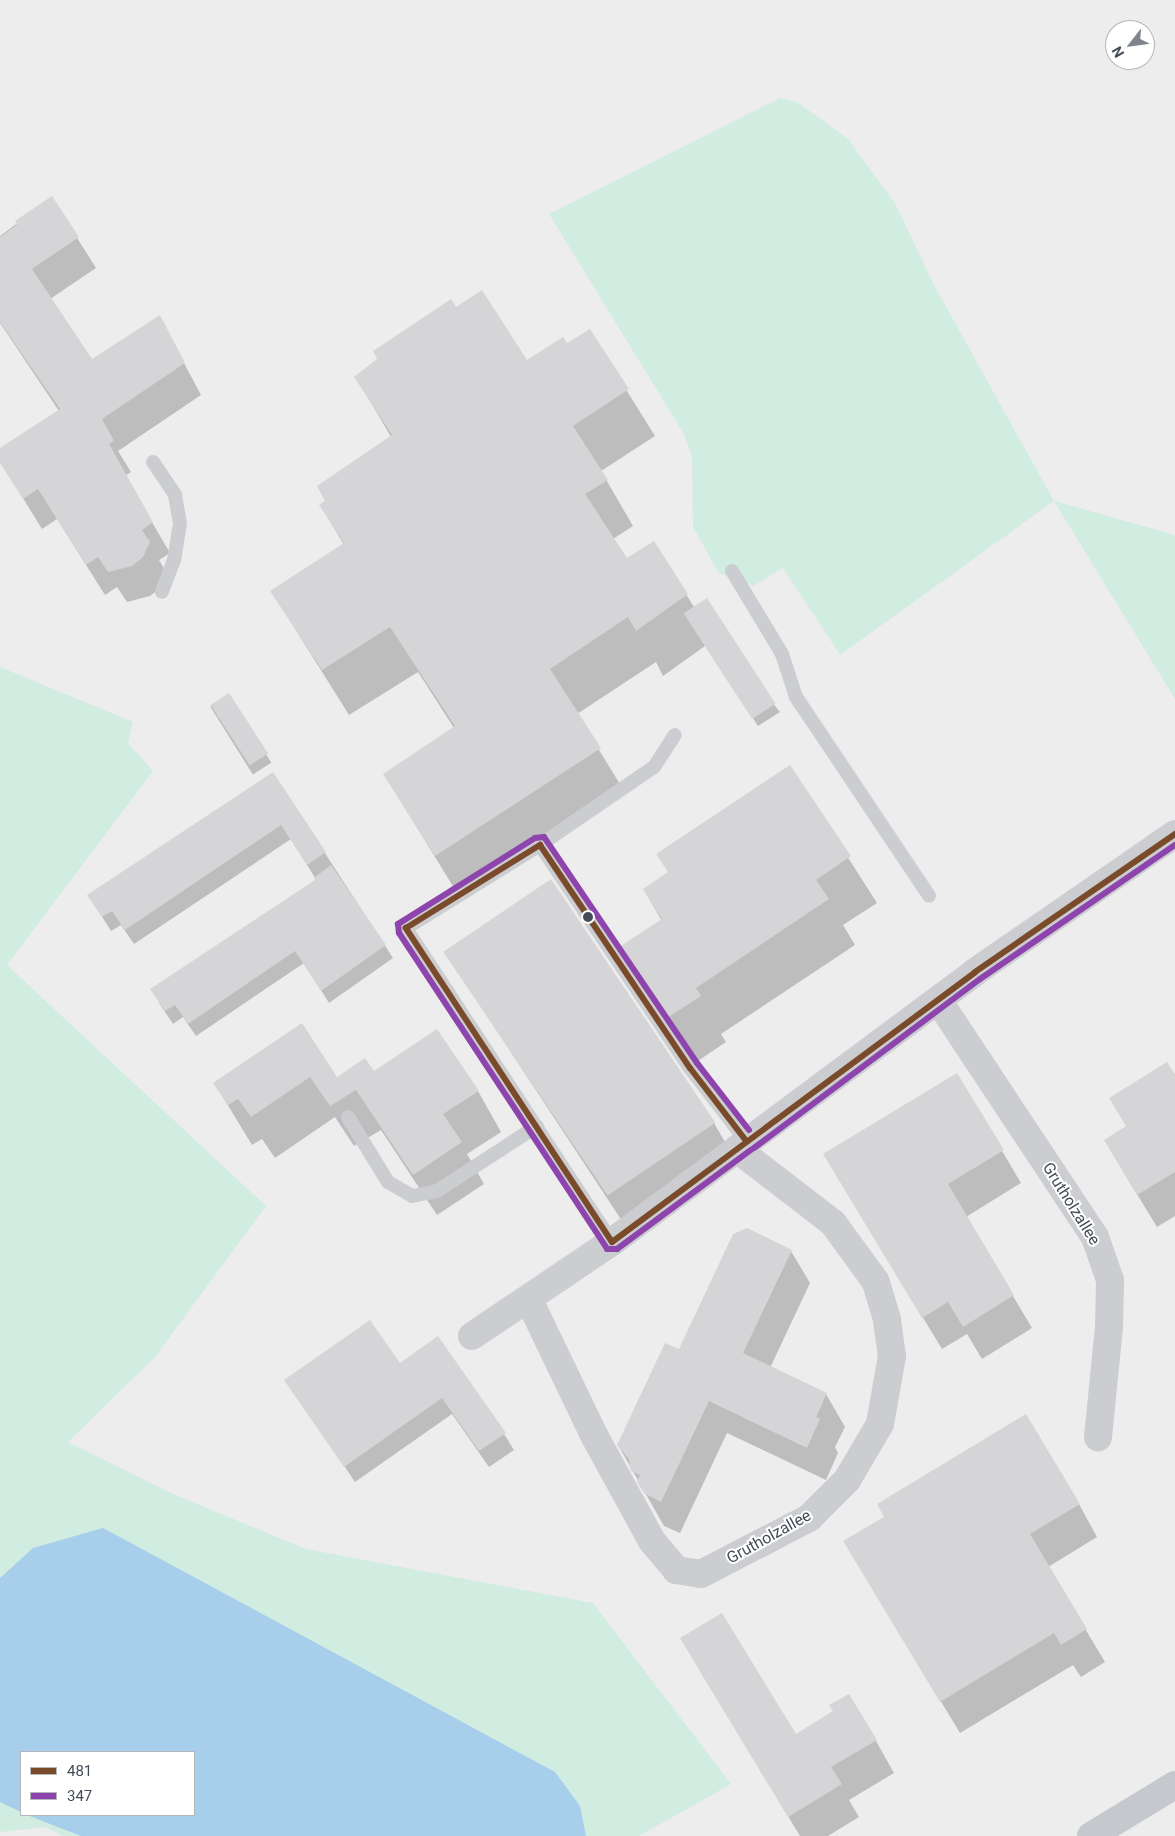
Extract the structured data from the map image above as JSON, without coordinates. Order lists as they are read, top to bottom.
{
  "streets": {
    "street": ["Grutholzallee"]
  },
  "lines": ["transit line 481", "transit line 347"],
  "legend": ["481", "347"],
  "north": "bottom left"
}
